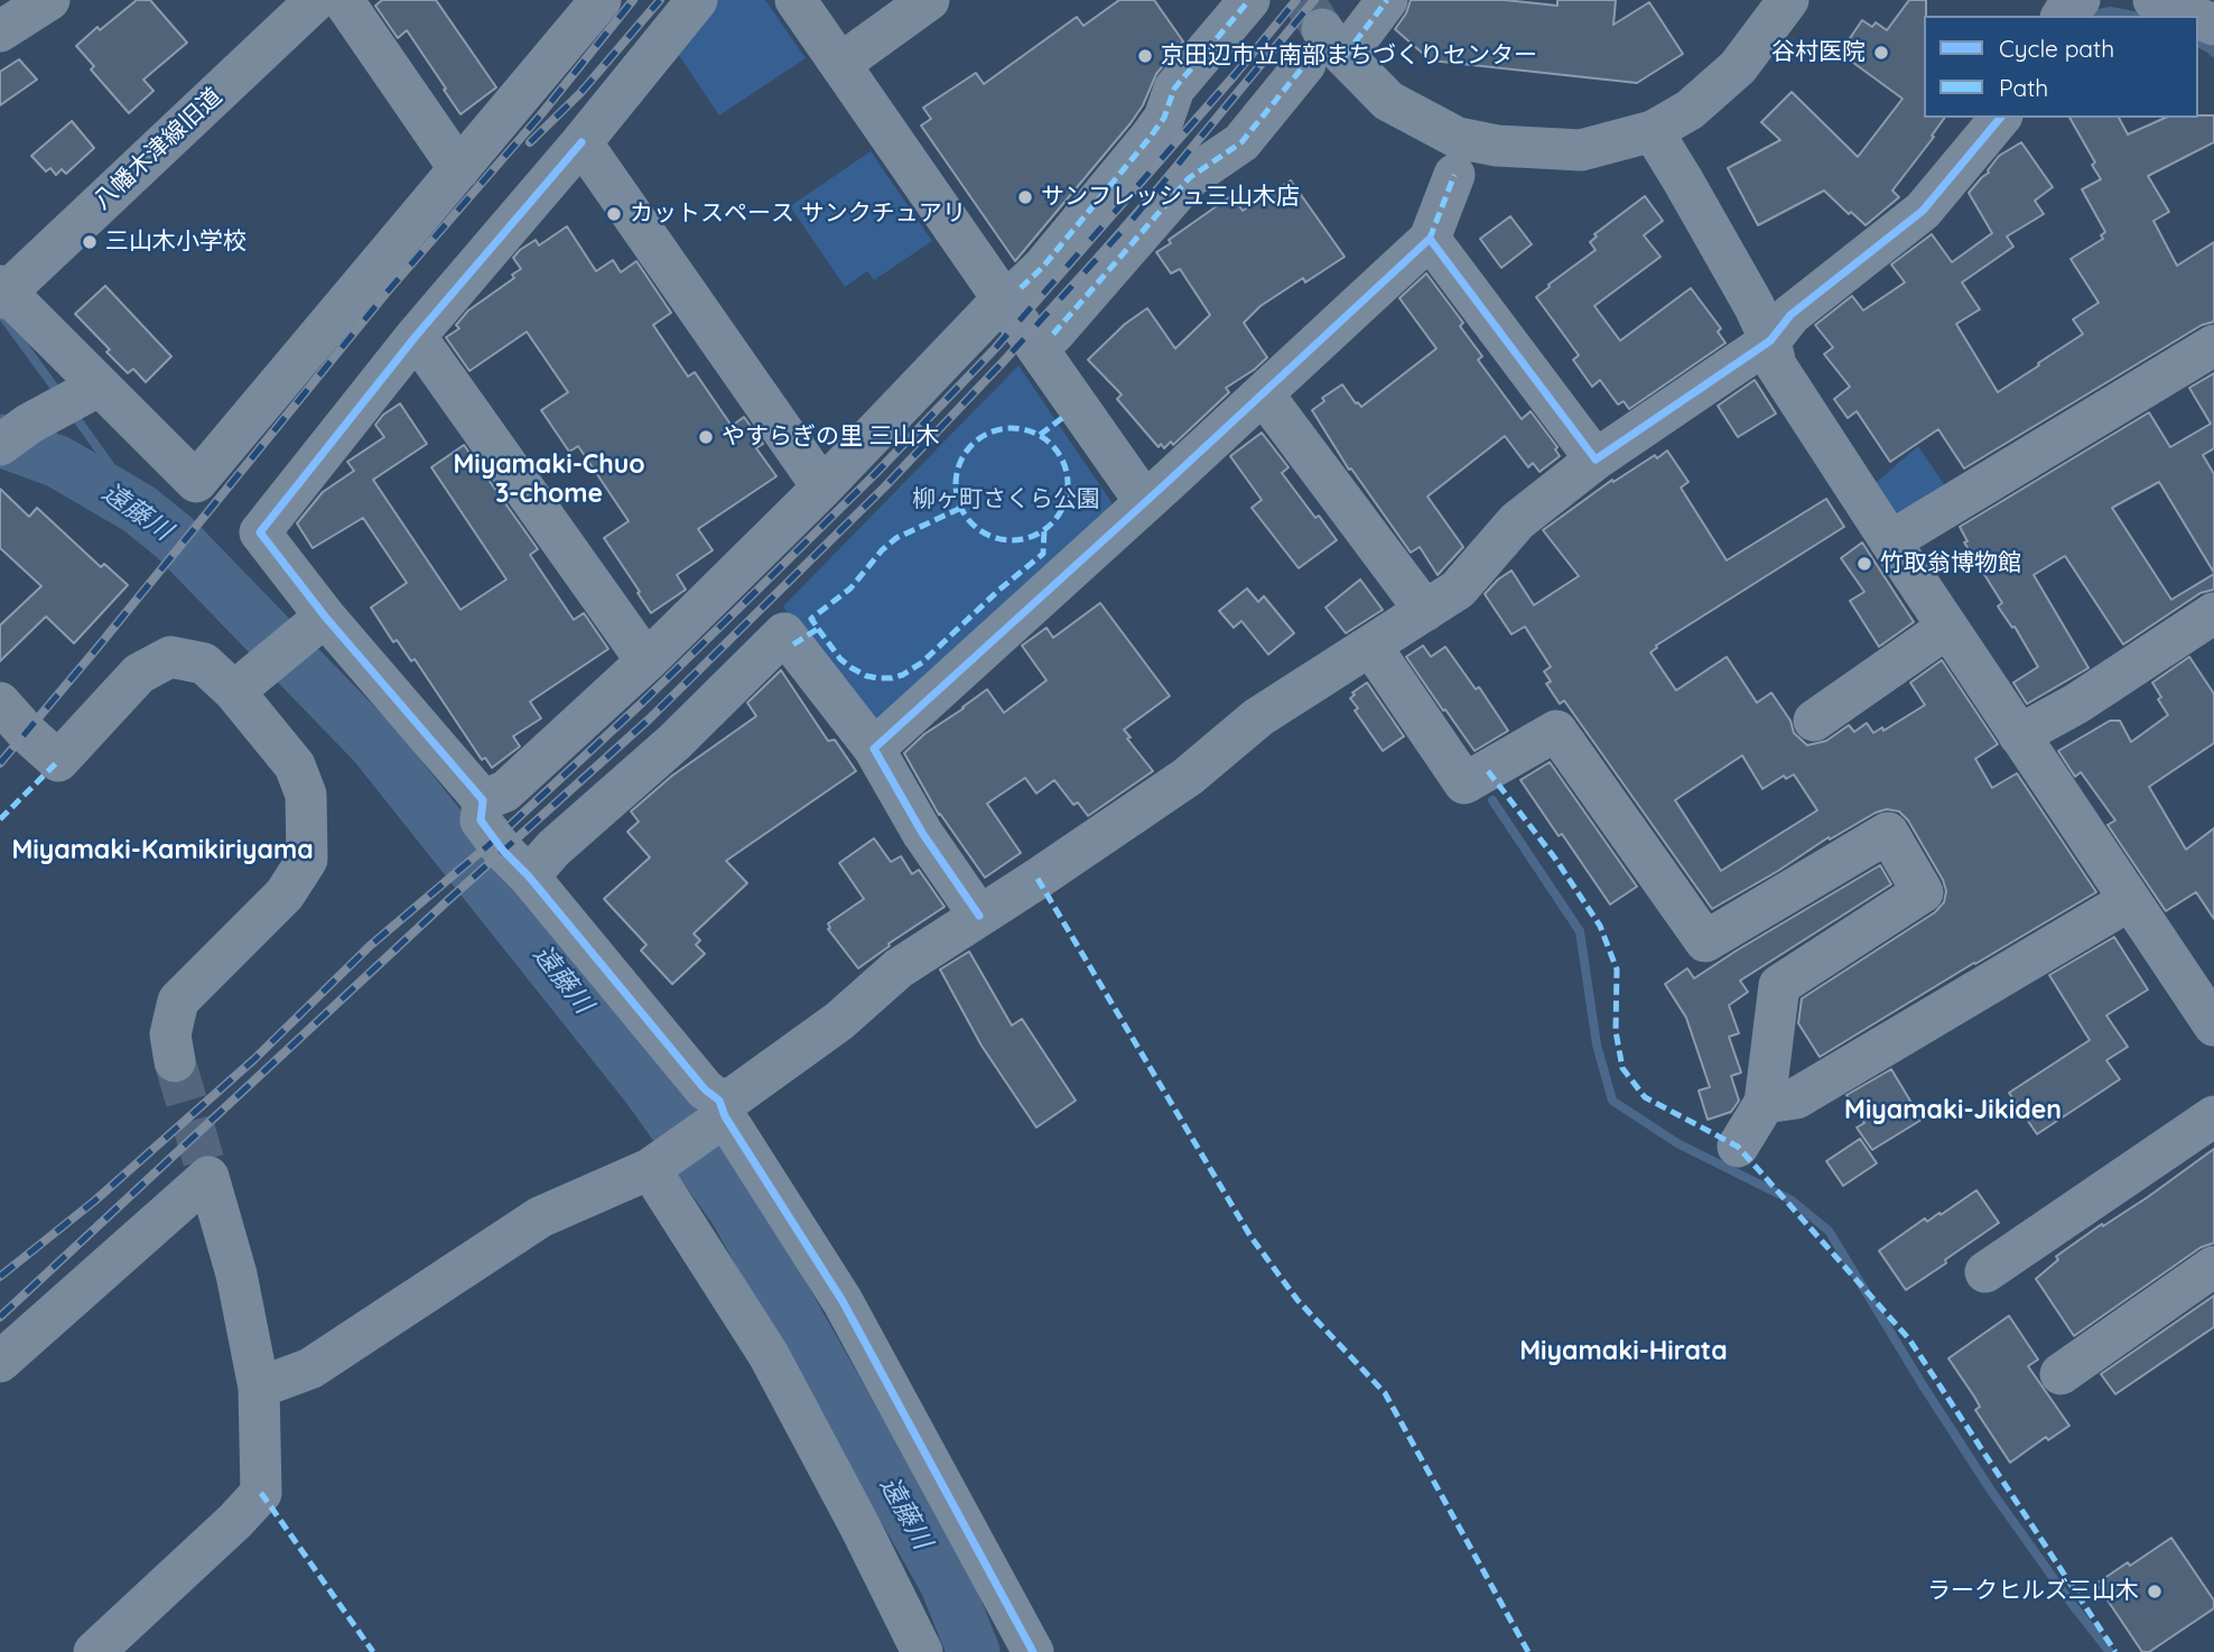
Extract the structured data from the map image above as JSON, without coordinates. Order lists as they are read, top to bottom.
{
  "streets": {
    "street": ["八幡木津線旧道"]
  },
  "districts": [
    "Miyamaki-Chuo 3-chome",
    "Miyamaki-Kamikiriyama",
    "Miyamaki-Jikiden",
    "Miyamaki-Hirata"
  ],
  "water": ["遠藤川"],
  "parks": ["柳ヶ町さくら公園"],
  "places": [
    "谷村医院",
    "京田辺市立南部まちづくりセンター",
    "サンフレッシュ三山木店",
    "カットスペース サンクチュアリ",
    "三山木小学校",
    "やすらぎの里 三山木",
    "竹取翁博物館",
    "ラークヒルズ三山木"
  ],
  "legend": ["Cycle path", "Path"]
}
